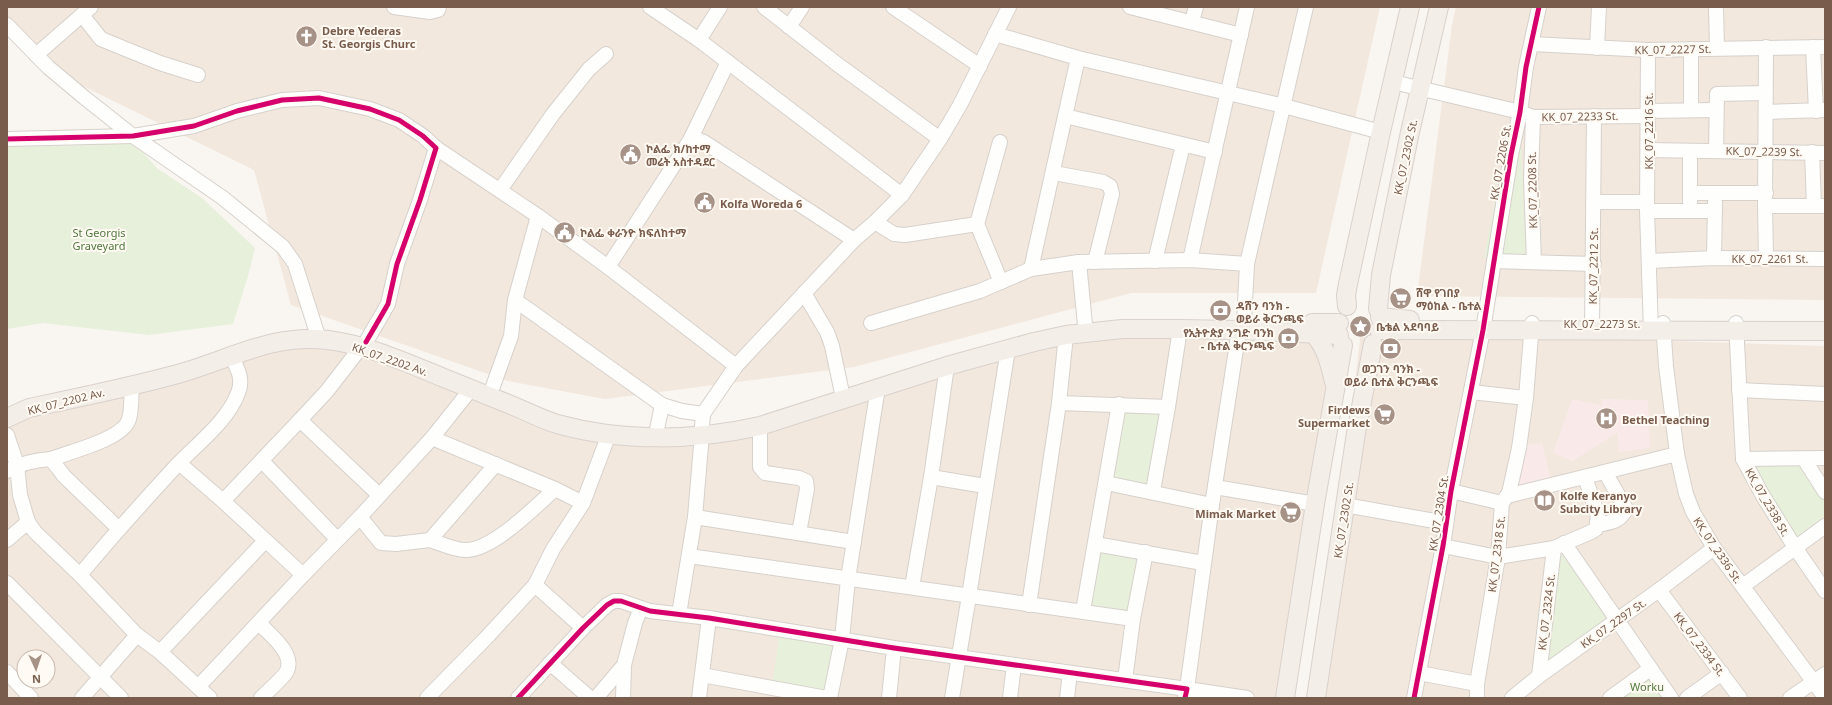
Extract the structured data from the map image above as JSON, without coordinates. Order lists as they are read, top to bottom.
{
  "streets": {
    "main road": ["KK_07_2302 St.", "KK_07_2273 St.", "KK_07_2202 Av."],
    "street": [
      "KK_07_2227 St.",
      "KK_07_2233 St.",
      "KK_07_2216 St.",
      "KK_07_2239 St.",
      "KK_07_2206 St.",
      "KK_07_2208 St.",
      "KK_07_2261 St.",
      "KK_07_2212 St.",
      "KK_07_2338 St.",
      "KK_07_2304 St.",
      "KK_07_2336 St.",
      "KK_07_2318 St.",
      "KK_07_2324 St.",
      "KK_07_2297 St.",
      "KK_07_2334 St."
    ]
  },
  "crossings": [
    ["KK_07_2227 St.", "KK_07_2216 St."],
    ["KK_07_2227 St.", "KK_07_2206 St."],
    ["KK_07_2233 St.", "KK_07_2216 St."],
    ["KK_07_2233 St.", "KK_07_2239 St."],
    ["KK_07_2233 St.", "KK_07_2302 St."],
    ["KK_07_2233 St.", "KK_07_2206 St."],
    ["KK_07_2233 St.", "KK_07_2208 St."],
    ["KK_07_2233 St.", "KK_07_2212 St."],
    ["KK_07_2216 St.", "KK_07_2239 St."],
    ["KK_07_2216 St.", "KK_07_2261 St."],
    ["KK_07_2216 St.", "KK_07_2273 St."],
    ["KK_07_2216 St.", "KK_07_2336 St."],
    ["KK_07_2302 St.", "KK_07_2273 St."],
    ["KK_07_2206 St.", "KK_07_2273 St."],
    ["KK_07_2206 St.", "KK_07_2304 St."],
    ["KK_07_2212 St.", "KK_07_2273 St."],
    ["KK_07_2273 St.", "KK_07_2338 St."],
    ["KK_07_2273 St.", "KK_07_2304 St."],
    ["KK_07_2273 St.", "KK_07_2336 St."],
    ["KK_07_2273 St.", "KK_07_2318 St."],
    ["KK_07_2336 St.", "KK_07_2297 St."],
    ["KK_07_2324 St.", "KK_07_2297 St."],
    ["KK_07_2297 St.", "KK_07_2334 St."]
  ],
  "parks": ["St Georgis Graveyard", "Worku"],
  "places": {
    "church": ["Debre Yederas St. Georgis Churc"],
    "public building": ["ኮልፌ ክ/ከተማ መሬት አስተዳደር", "Kolfa Woreda 6", "ኮልፌ ቀራንዮ ክፍለከተማ"],
    "supermarket": ["ሸዋ የገበያ ማዕከል - ቤተል", "Firdews Supermarket", "Mimak Market"],
    "bank": ["ዳሸን ባንክ - ወይራ ቅርንጫፍ", "የኢትዮጵያ ንግድ ባንክ - ቤተል ቅርንጫፍ", "ወጋገን ባንክ - ወይራ ቤተል ቅርንጫፍ"],
    "place": ["ቤቴል አደባባይ"],
    "hospital": ["Bethel Teaching"],
    "library": ["Kolfe Keranyo Subcity Library"]
  },
  "north": "bottom"
}
